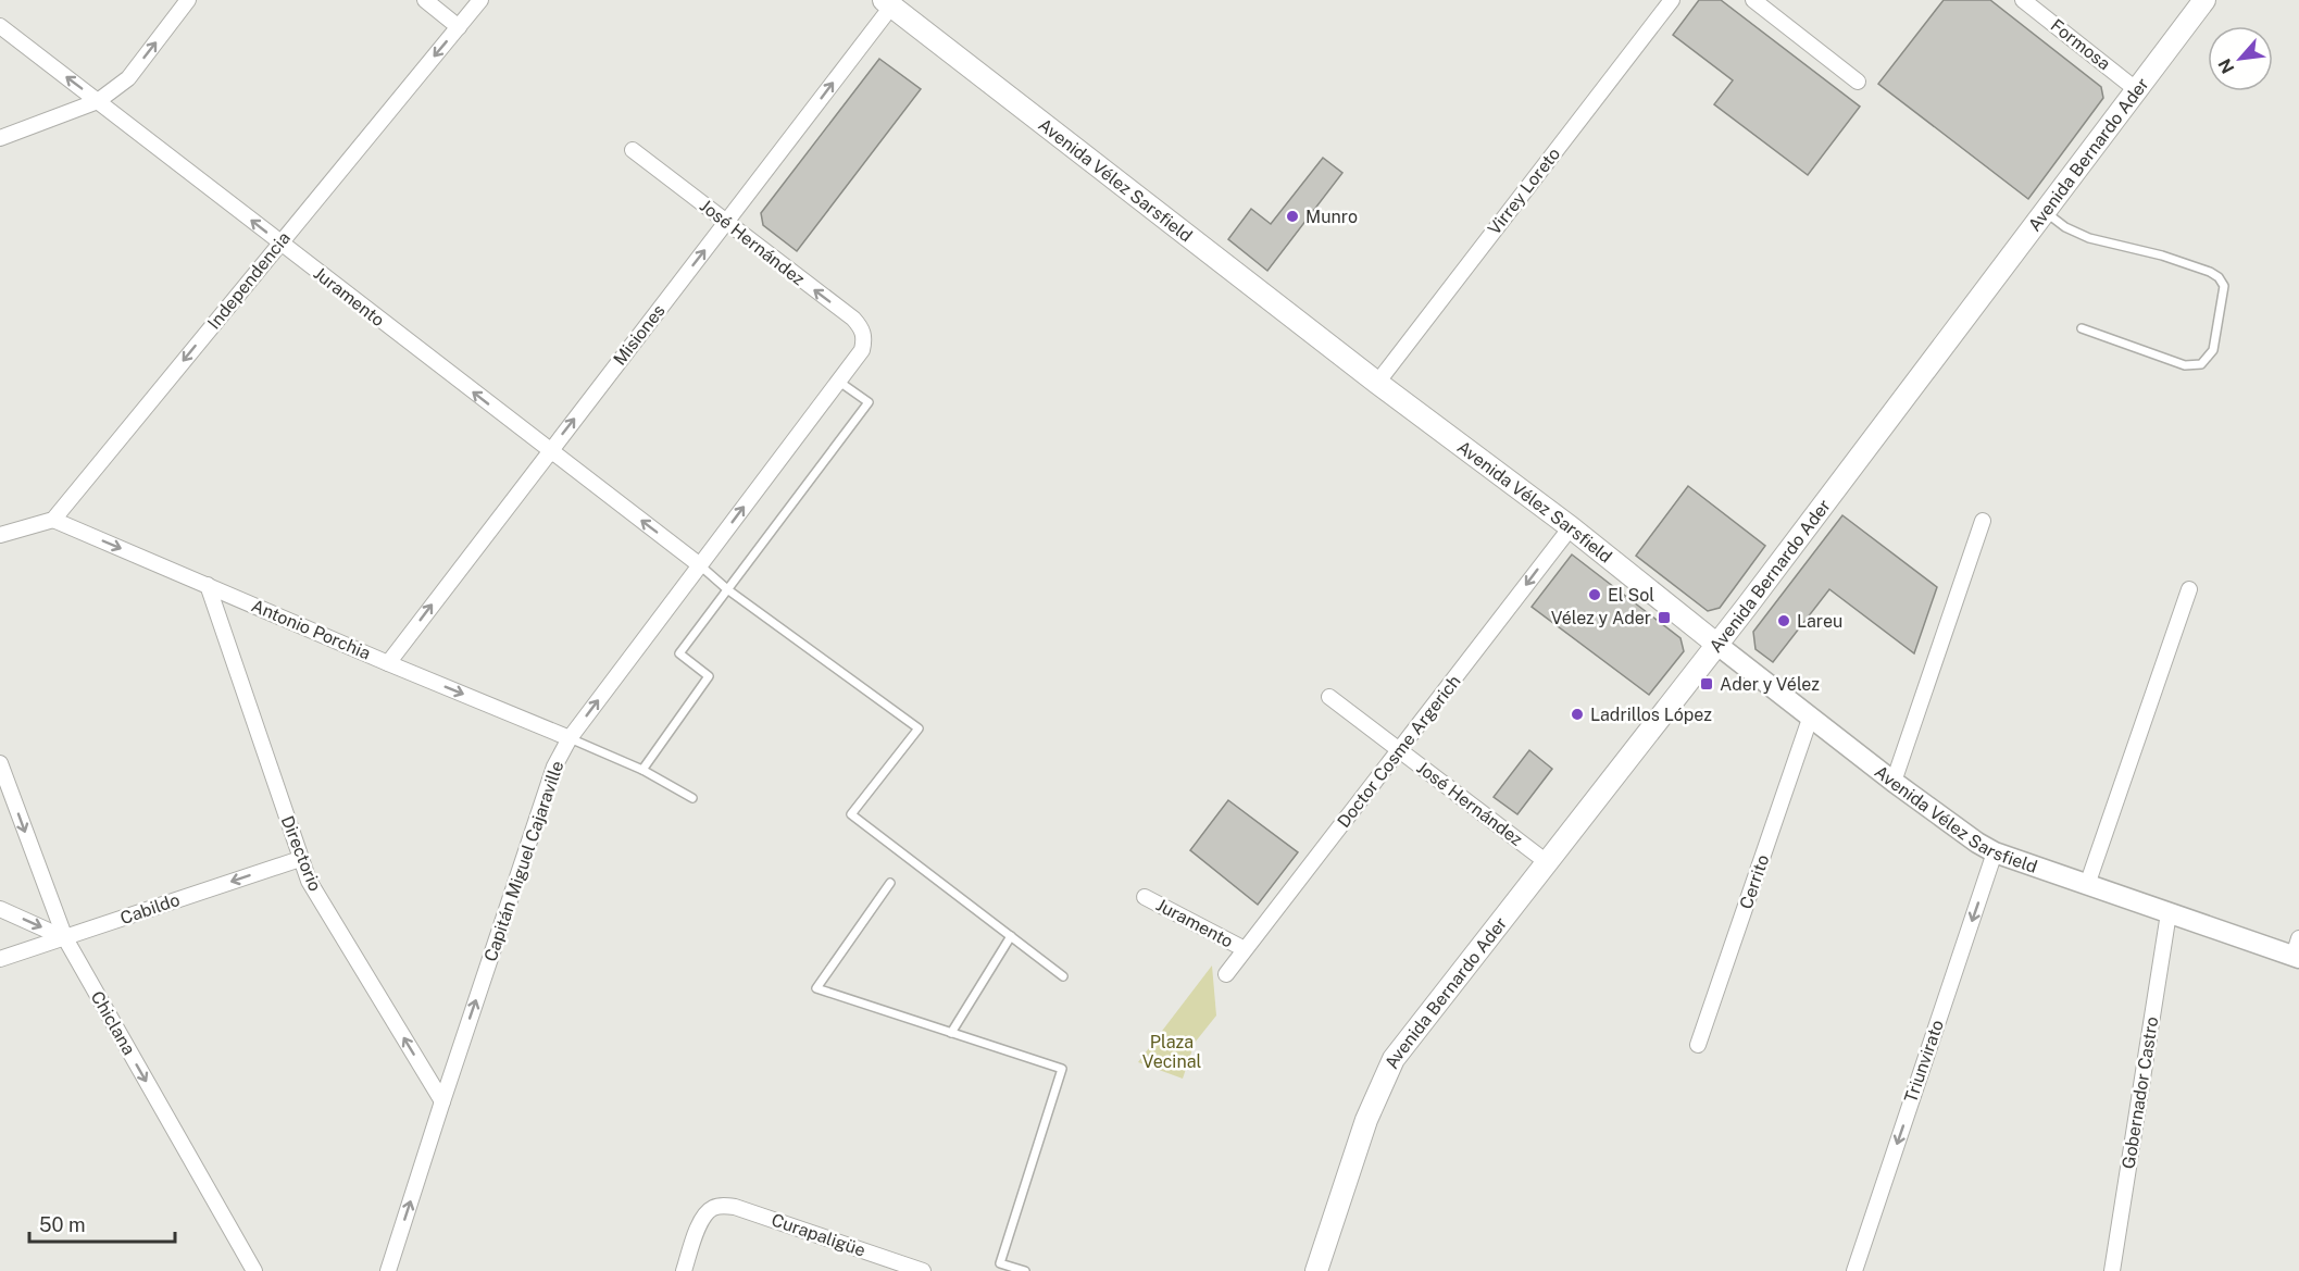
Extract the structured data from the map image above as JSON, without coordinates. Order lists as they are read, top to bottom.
{
  "streets": {
    "main road": ["Avenida Bernardo Ader", "Avenida Vélez Sarsfield"],
    "street": [
      "Formosa",
      "Virrey Loreto",
      "José Hernández",
      "Independencia",
      "Juramento",
      "Misiones",
      "Antonio Porchia",
      "Doctor Cosme Argerich",
      "Directorio",
      "Capitán Miguel Cajaraville",
      "Cerrito",
      "Cabildo",
      "Chiclana",
      "Triunvirato",
      "Gobernador Castro",
      "Curapaligüe"
    ]
  },
  "crossings": [
    ["Formosa", "Avenida Bernardo Ader"],
    ["Avenida Bernardo Ader", "Avenida Vélez Sarsfield"],
    ["Avenida Bernardo Ader", "José Hernández"],
    ["Avenida Vélez Sarsfield", "Virrey Loreto"],
    ["Avenida Vélez Sarsfield", "Misiones"],
    ["Avenida Vélez Sarsfield", "Doctor Cosme Argerich"],
    ["Avenida Vélez Sarsfield", "Cerrito"],
    ["Avenida Vélez Sarsfield", "Triunvirato"],
    ["Avenida Vélez Sarsfield", "Gobernador Castro"],
    ["José Hernández", "Misiones"],
    ["José Hernández", "Doctor Cosme Argerich"],
    ["José Hernández", "Capitán Miguel Cajaraville"],
    ["Independencia", "Juramento"],
    ["Independencia", "Antonio Porchia"],
    ["Juramento", "Misiones"],
    ["Juramento", "Doctor Cosme Argerich"],
    ["Juramento", "Capitán Miguel Cajaraville"],
    ["Misiones", "Antonio Porchia"],
    ["Antonio Porchia", "Directorio"],
    ["Antonio Porchia", "Capitán Miguel Cajaraville"],
    ["Directorio", "Capitán Miguel Cajaraville"],
    ["Directorio", "Cabildo"],
    ["Cabildo", "Chiclana"]
  ],
  "one_way": [
    "Independencia",
    "Juramento",
    "Misiones",
    "Antonio Porchia",
    "Doctor Cosme Argerich",
    "Directorio",
    "Capitán Miguel Cajaraville",
    "Cabildo",
    "Chiclana",
    "Triunvirato"
  ],
  "parks": ["Plaza Vecinal"],
  "places": {
    "other": [
      "Munro",
      "El Sol",
      "Lareu",
      "Ladrillos López"
    ],
    "transit": ["Vélez y Ader", "Ader y Vélez"]
  },
  "scale_bar": "50 m",
  "north": "bottom left"
}
